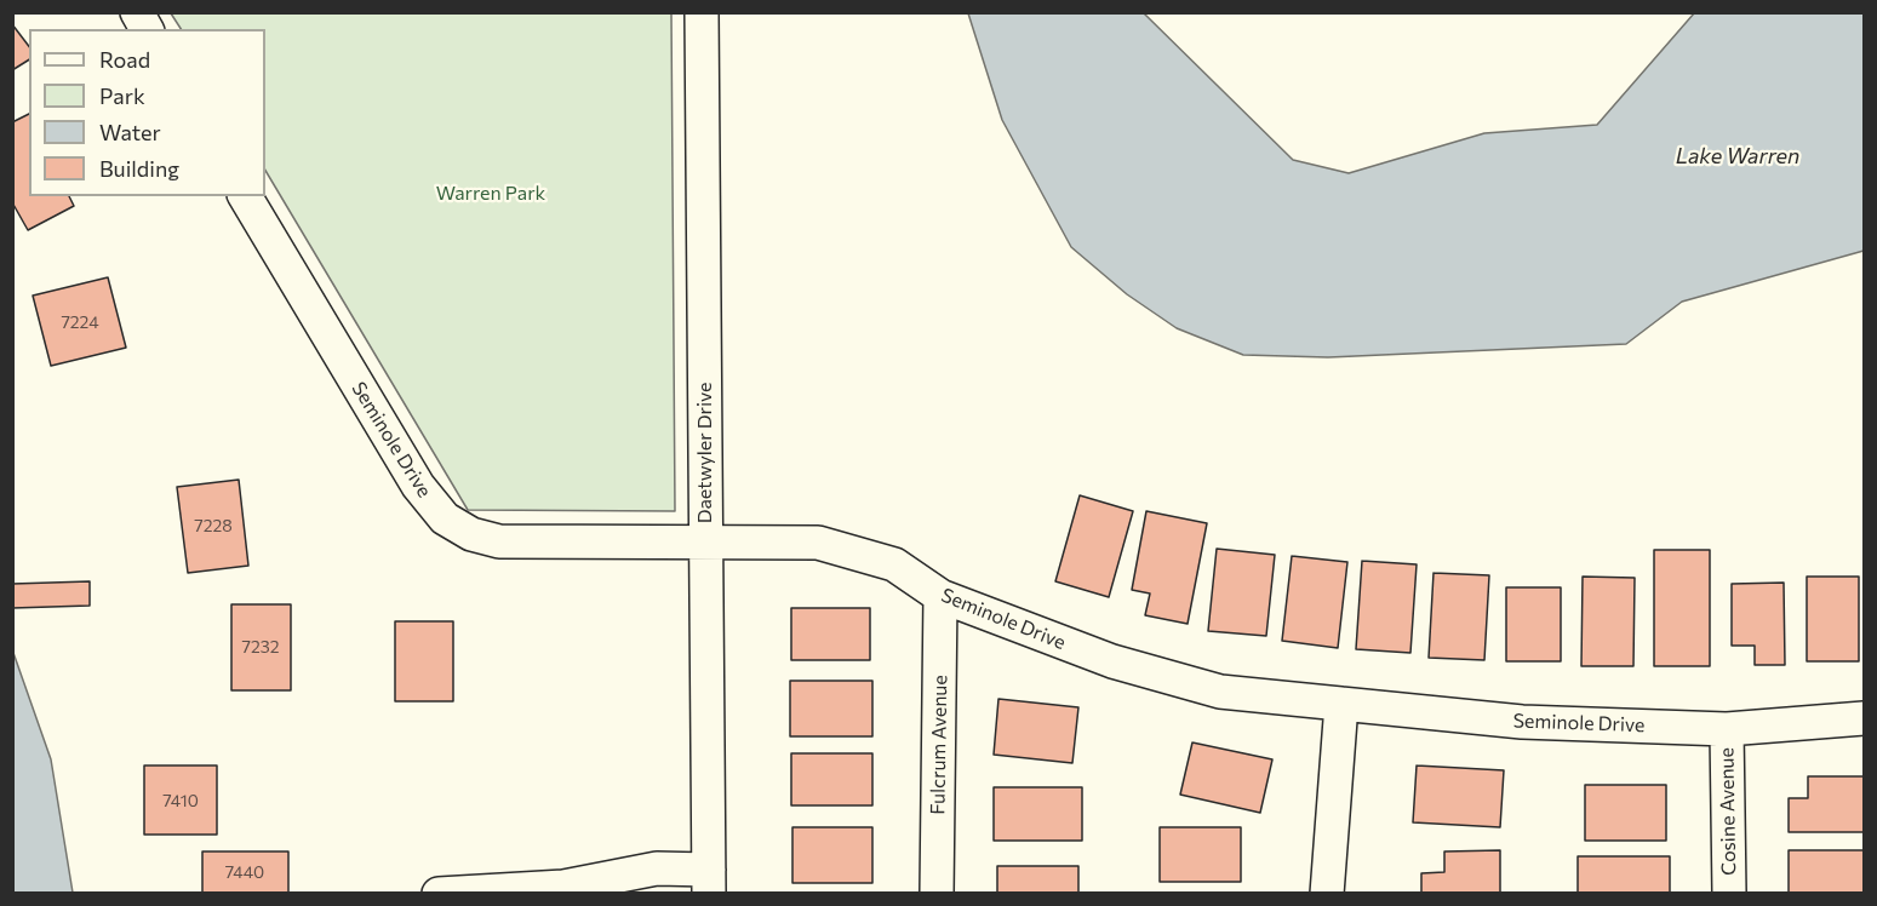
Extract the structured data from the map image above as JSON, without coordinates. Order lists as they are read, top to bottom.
{
  "streets": {
    "street": [
      "Seminole Drive",
      "Daetwyler Drive",
      "Fulcrum Avenue",
      "Cosine Avenue"
    ]
  },
  "crossings": [
    ["Seminole Drive", "Daetwyler Drive"],
    ["Seminole Drive", "Fulcrum Avenue"],
    ["Seminole Drive", "Cosine Avenue"]
  ],
  "water": ["Lake Warren"],
  "parks": ["Warren Park"],
  "house_numbers": [
    "7224",
    "7228",
    "7232",
    "7410",
    "7440"
  ],
  "legend": [
    "Road",
    "Park",
    "Water",
    "Building"
  ]
}
